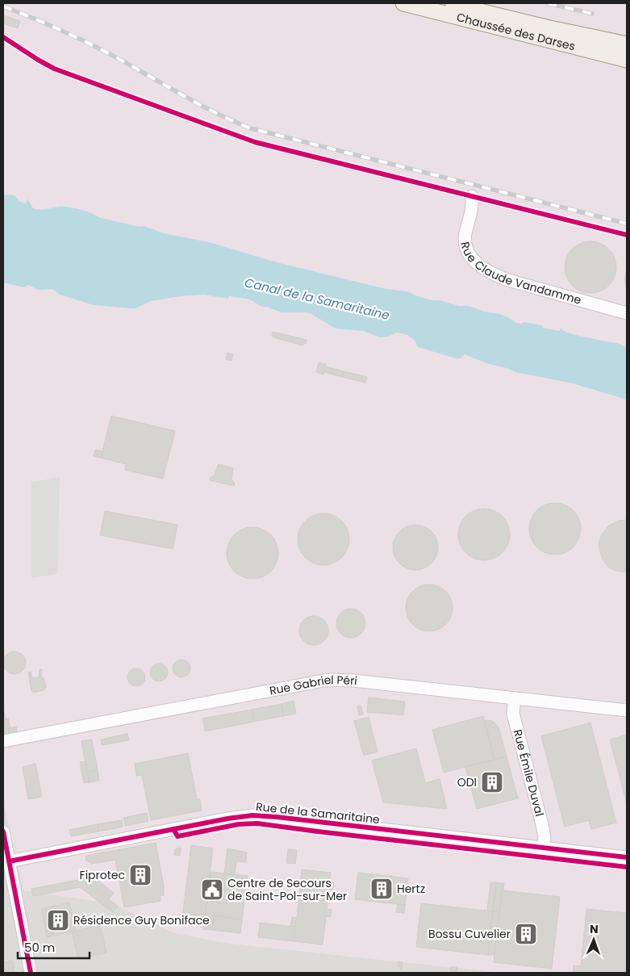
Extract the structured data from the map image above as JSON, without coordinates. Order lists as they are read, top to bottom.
{
  "streets": {
    "main road": ["Chaussée des Darses"],
    "street": [
      "Rue Claude Vandamme",
      "Rue Gabriel Péri",
      "Rue Émile Duval",
      "Rue de la Samaritaine"
    ]
  },
  "crossings": [
    ["Rue Gabriel Péri", "Rue Émile Duval"],
    ["Rue Émile Duval", "Rue de la Samaritaine"]
  ],
  "water": ["Canal de la Samaritaine"],
  "places": {
    "building": [
      "ODI",
      "Fiprotec",
      "Hertz",
      "Résidence Guy Boniface",
      "Bossu Cuvelier"
    ],
    "public building": ["Centre de Secours de Saint-Pol-sur-Mer"]
  },
  "scale_bar": "50 m",
  "north": "top"
}
